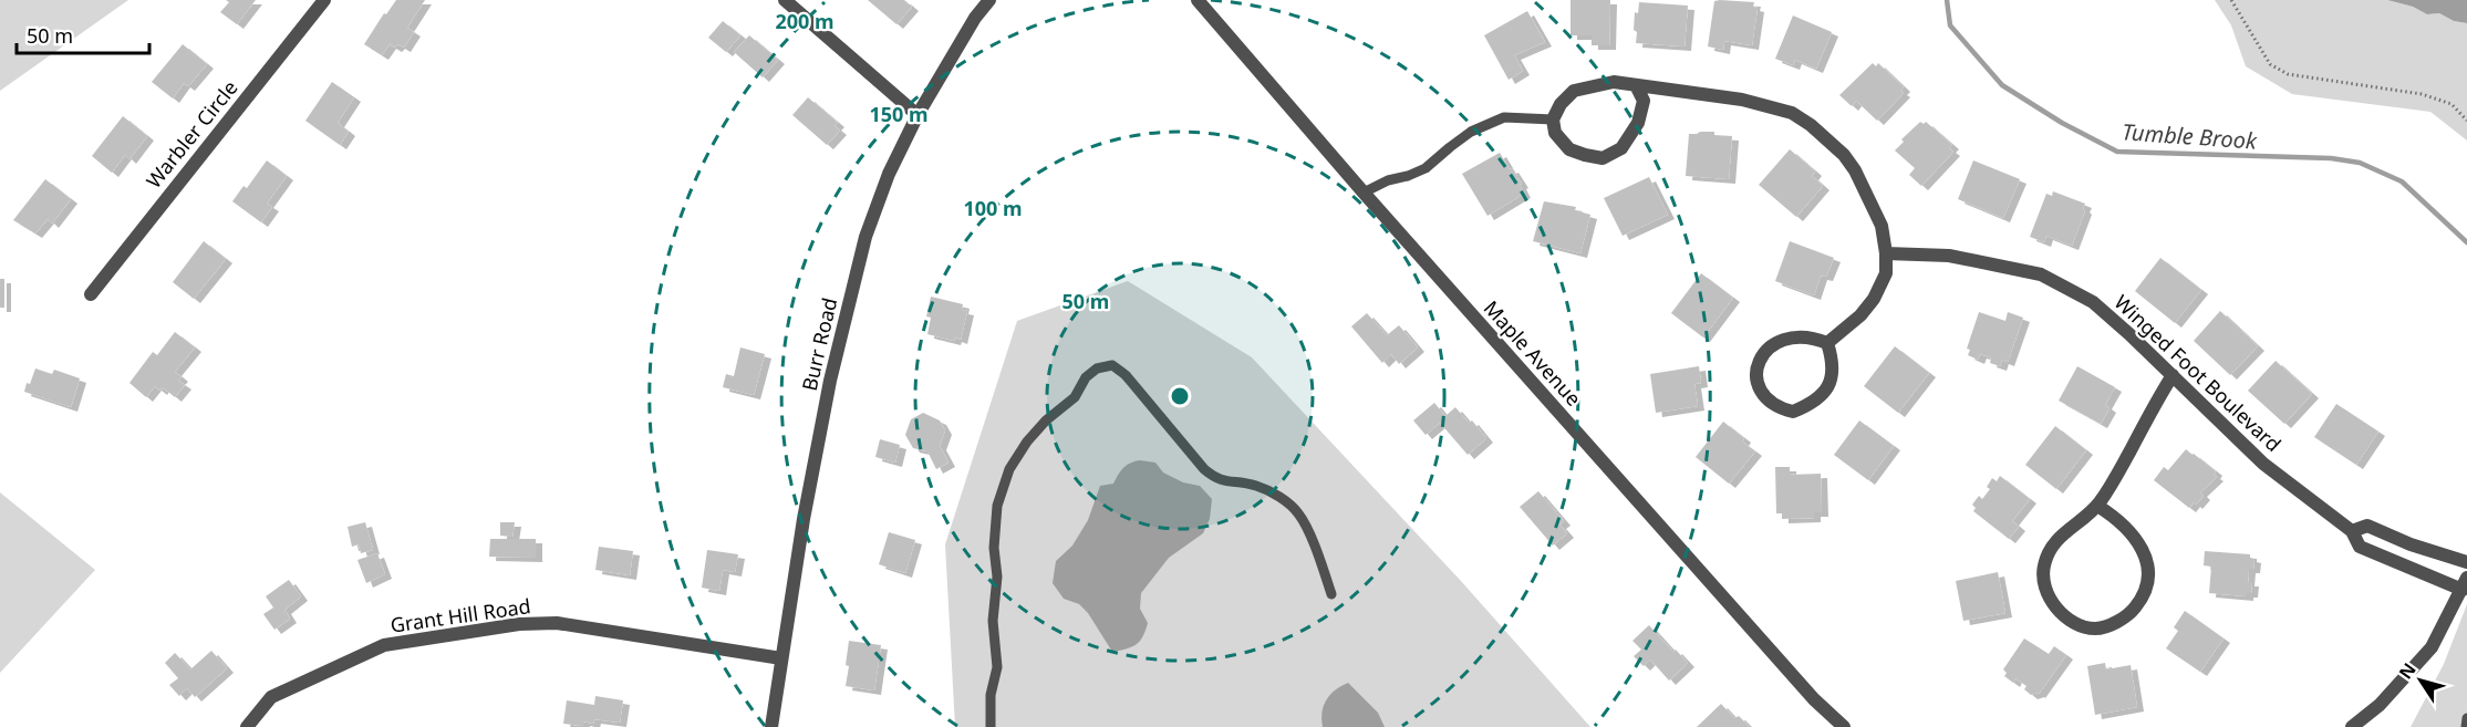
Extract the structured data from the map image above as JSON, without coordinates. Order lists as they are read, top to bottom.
{
  "streets": {
    "street": [
      "Warbler Circle",
      "Burr Road",
      "Maple Avenue",
      "Winged Foot Boulevard",
      "Grant Hill Road"
    ]
  },
  "crossings": [
    ["Burr Road", "Grant Hill Road"]
  ],
  "water": ["Tumble Brook"],
  "scale_bar": "50 m",
  "north": "top left",
  "rings": [
    "200 m",
    "150 m",
    "100 m",
    "50 m"
  ]
}
